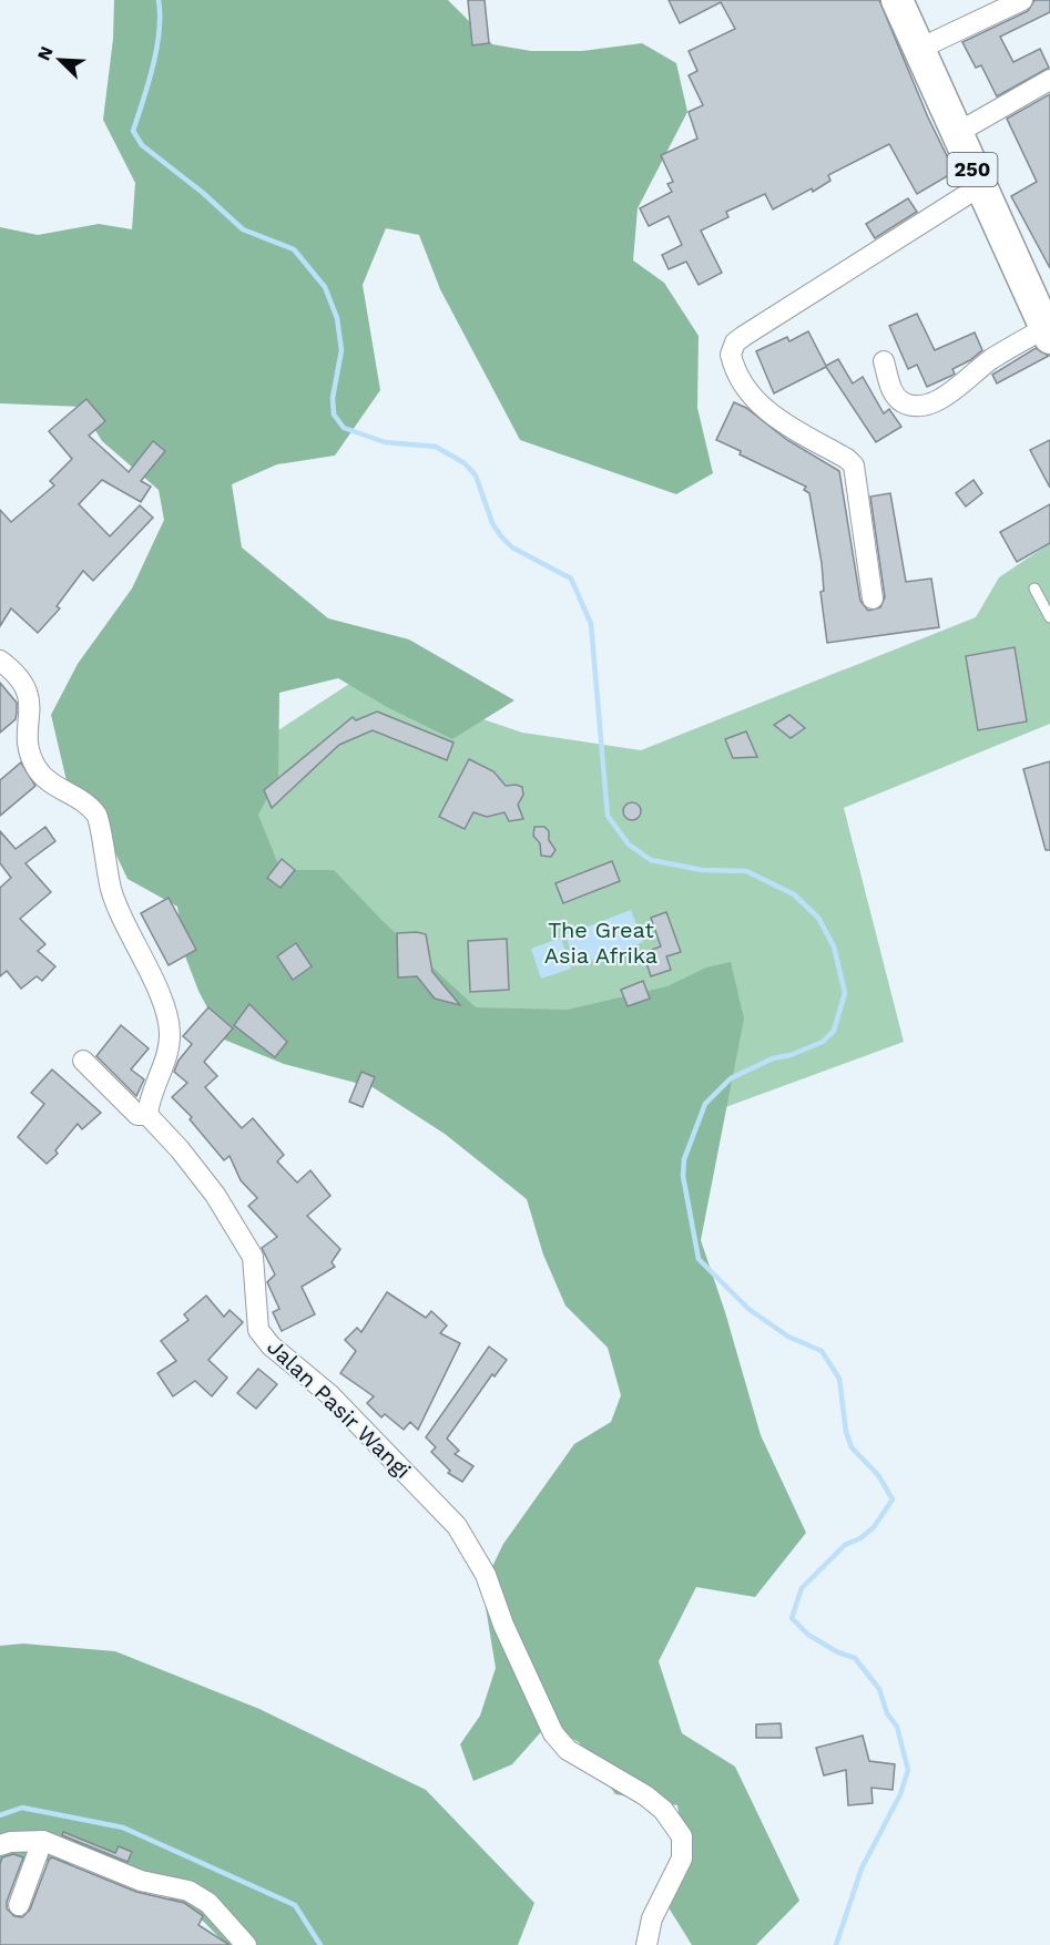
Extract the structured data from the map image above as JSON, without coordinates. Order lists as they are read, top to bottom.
{
  "streets": {
    "main road": ["250"],
    "street": ["Jalan Pasir Wangi"]
  },
  "parks": ["The Great Asia Afrika"],
  "north": "top left"
}
